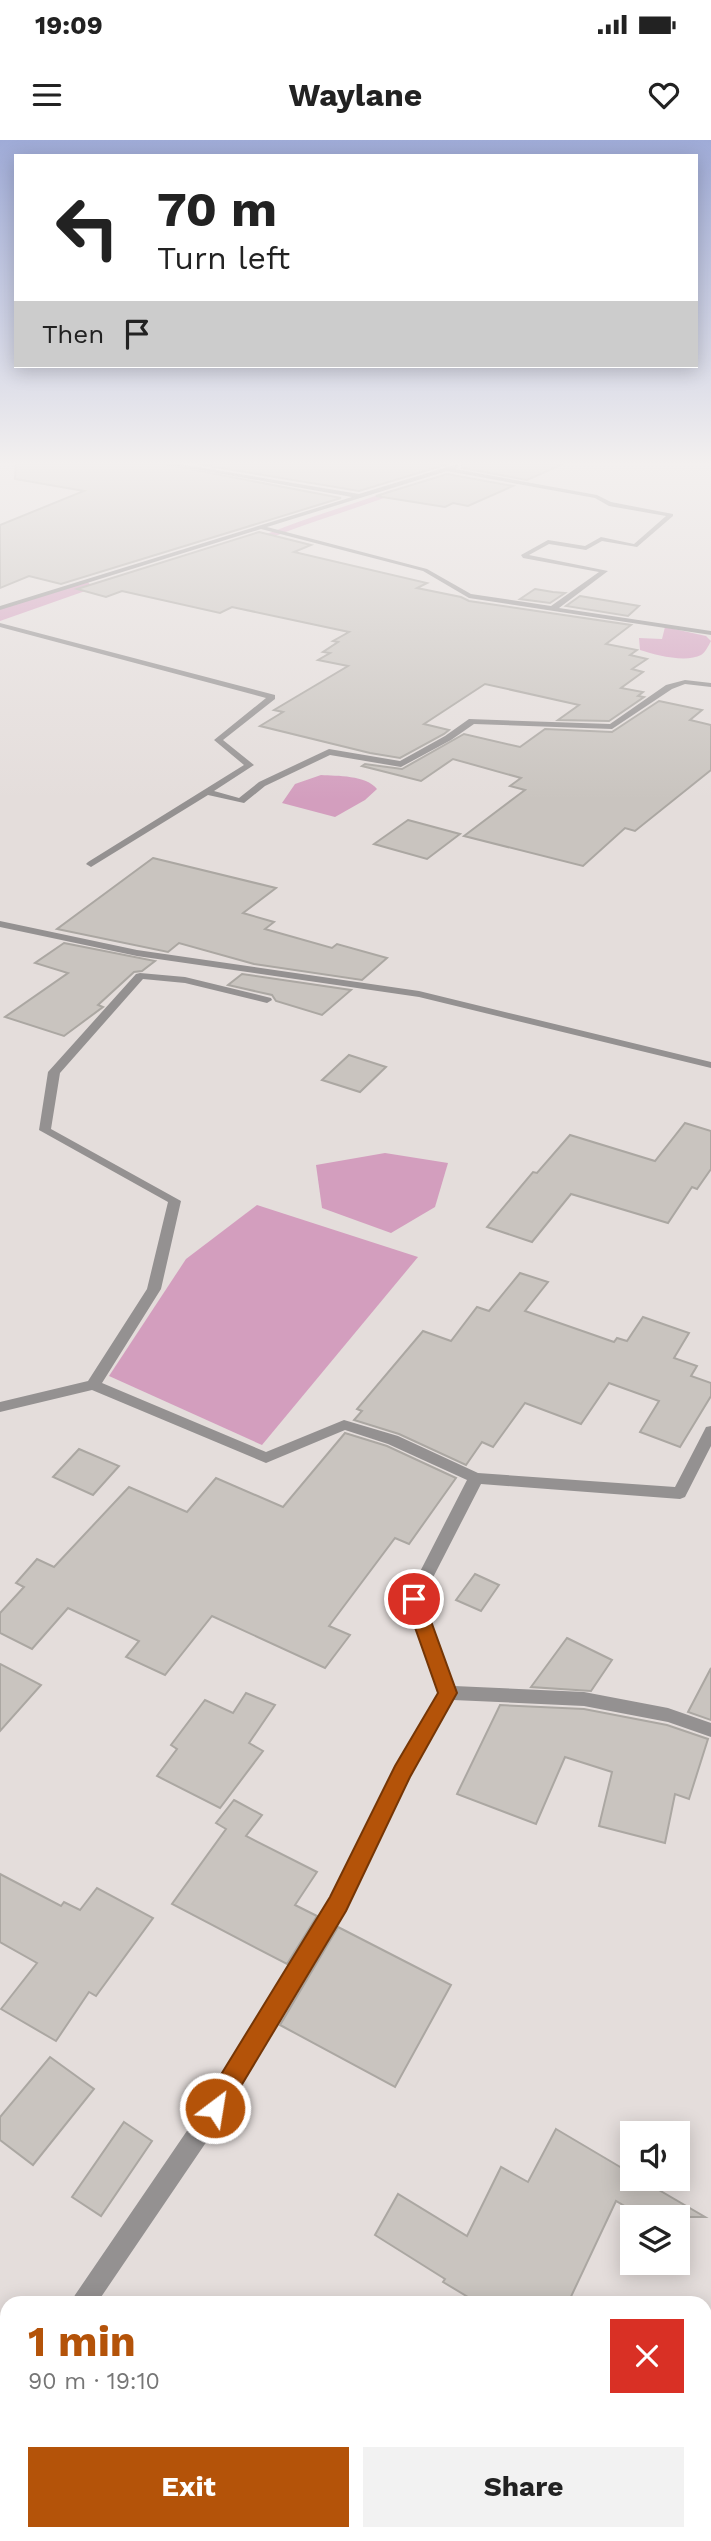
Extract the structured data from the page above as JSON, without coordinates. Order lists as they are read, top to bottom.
{
  "page": {
    "status": "19:09",
    "header": "Waylane",
    "turn": ["70 m", "Turn left"],
    "then": "Then",
    "heading": ["1 min", "90 m · 19:10"],
    "buttons": ["Exit", "Share"]
  }
}
